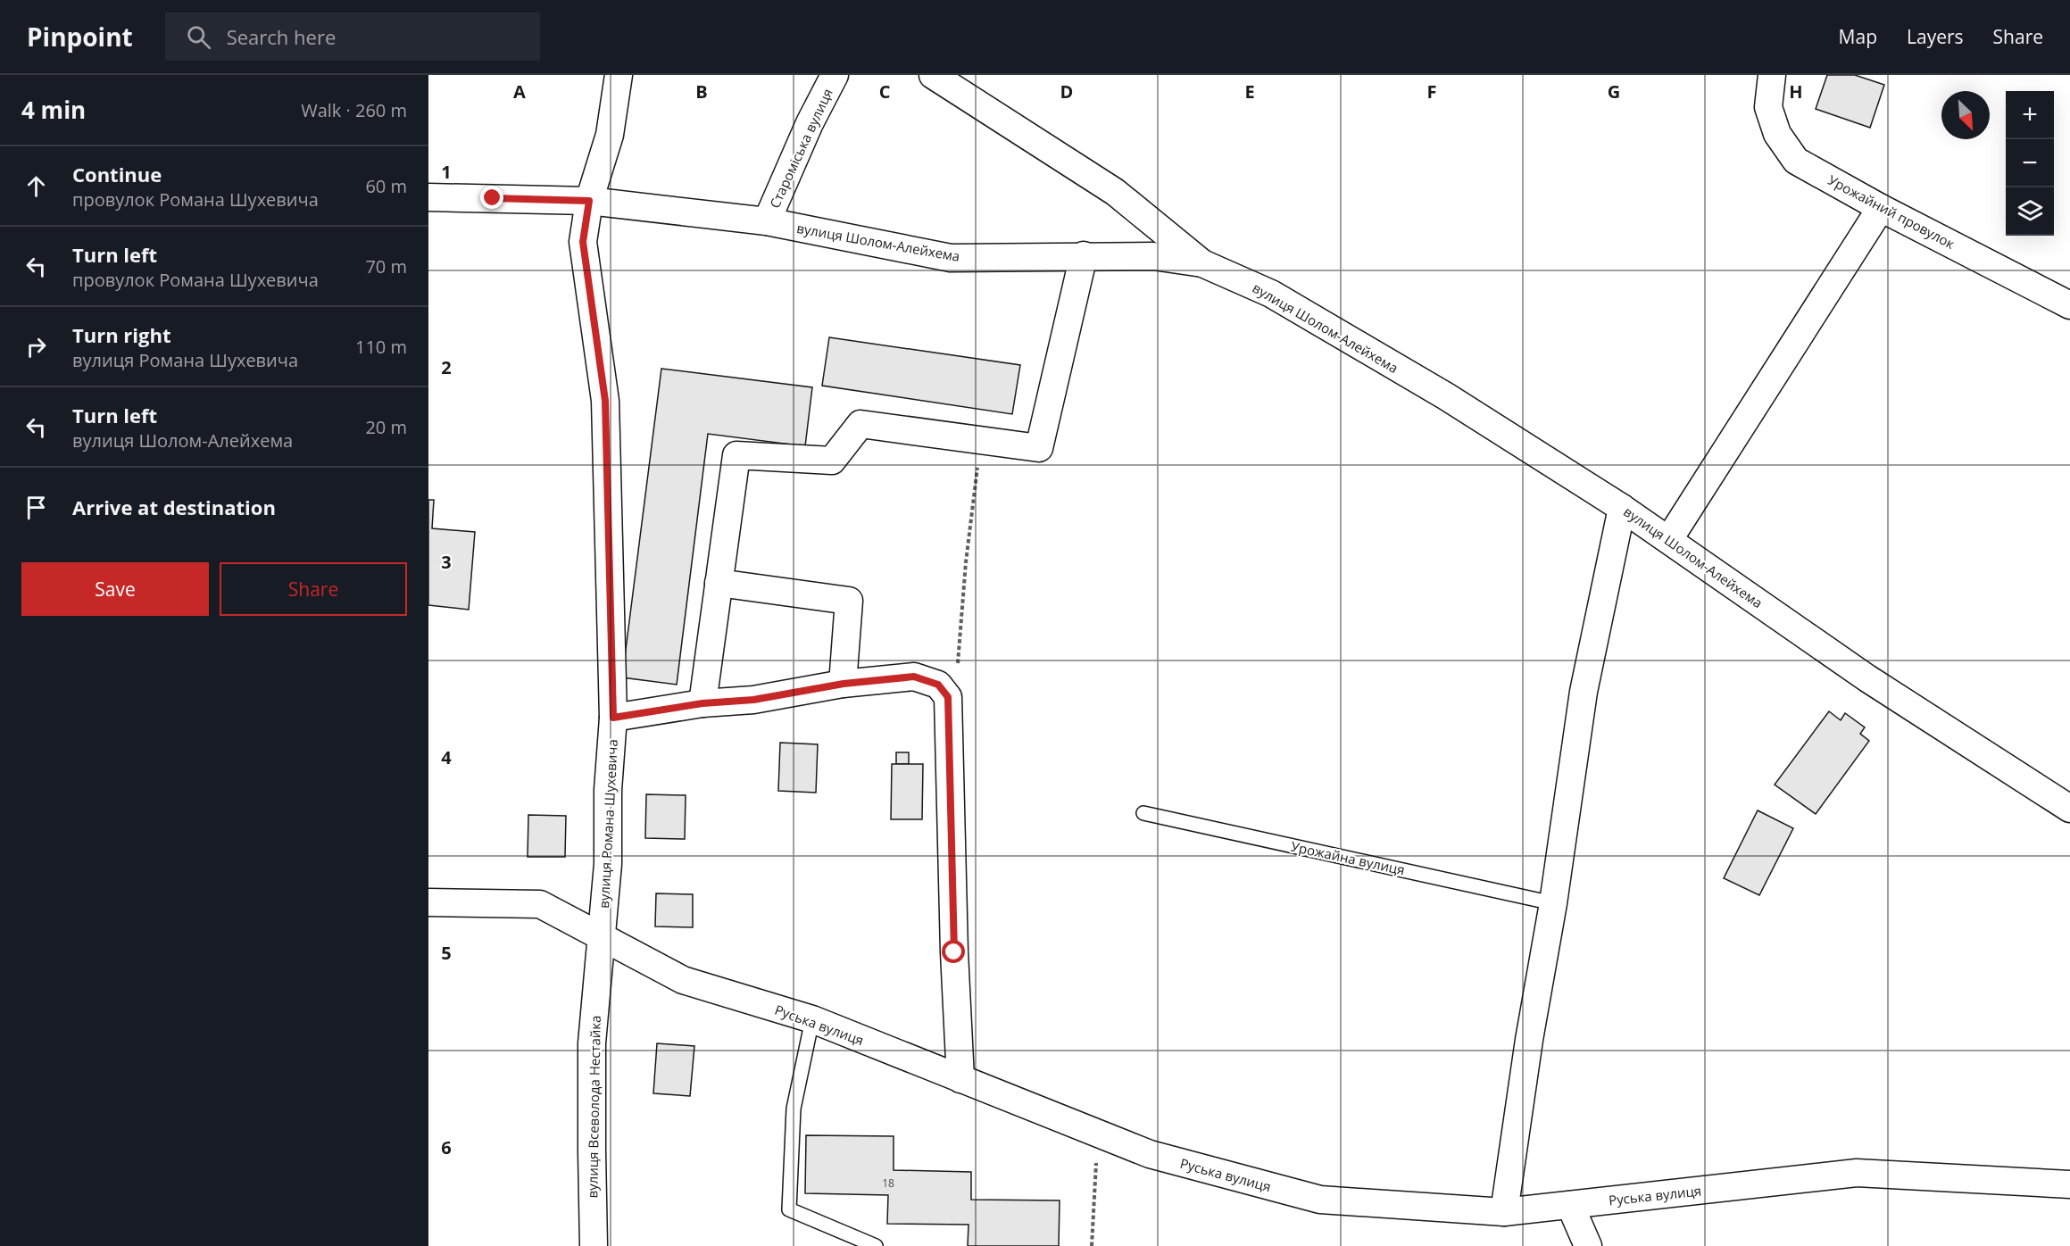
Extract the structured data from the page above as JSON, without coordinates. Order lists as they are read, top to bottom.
{
  "streets": {
    "street": [
      "Староміська вулиця",
      "Урожайний провулок",
      "вулиця Шолом-Алейхема",
      "вулиця Романа Шухевича",
      "Руська вулиця",
      "вулиця Всеволода Нестайка"
    ],
    "lane": ["Урожайна вулиця"]
  },
  "crossings": [
    ["Староміська вулиця", "вулиця Шолом-Алейхема"],
    ["вулиця Шолом-Алейхема", "вулиця Романа Шухевича"],
    ["вулиця Романа Шухевича", "Руська вулиця"],
    ["вулиця Романа Шухевича", "вулиця Всеволода Нестайка"],
    ["Руська вулиця", "вулиця Всеволода Нестайка"]
  ],
  "house_numbers": ["18"],
  "north": "bottom right",
  "page": {
    "header": "Pinpoint",
    "search": "Search here",
    "nav": ["Map", "Layers", "Share"],
    "heading": ["4 min", "Walk · 260 m"],
    "map_buttons": ["+", "−"],
    "list": [
      ["Continue", "провулок Романа Шухевича", "60 m"],
      ["Turn left", "провулок Романа Шухевича", "70 m"],
      ["Turn right", "вулиця Романа Шухевича", "110 m"],
      ["Turn left", "вулиця Шолом-Алейхема", "20 m"],
      "Arrive at destination"
    ],
    "buttons": ["Save", "Share"]
  },
  "grid": {
    "columns": [
      "A",
      "B",
      "C",
      "D",
      "E",
      "F",
      "G",
      "H"
    ],
    "rows": [
      "1",
      "2",
      "3",
      "4",
      "5",
      "6"
    ]
  }
}
